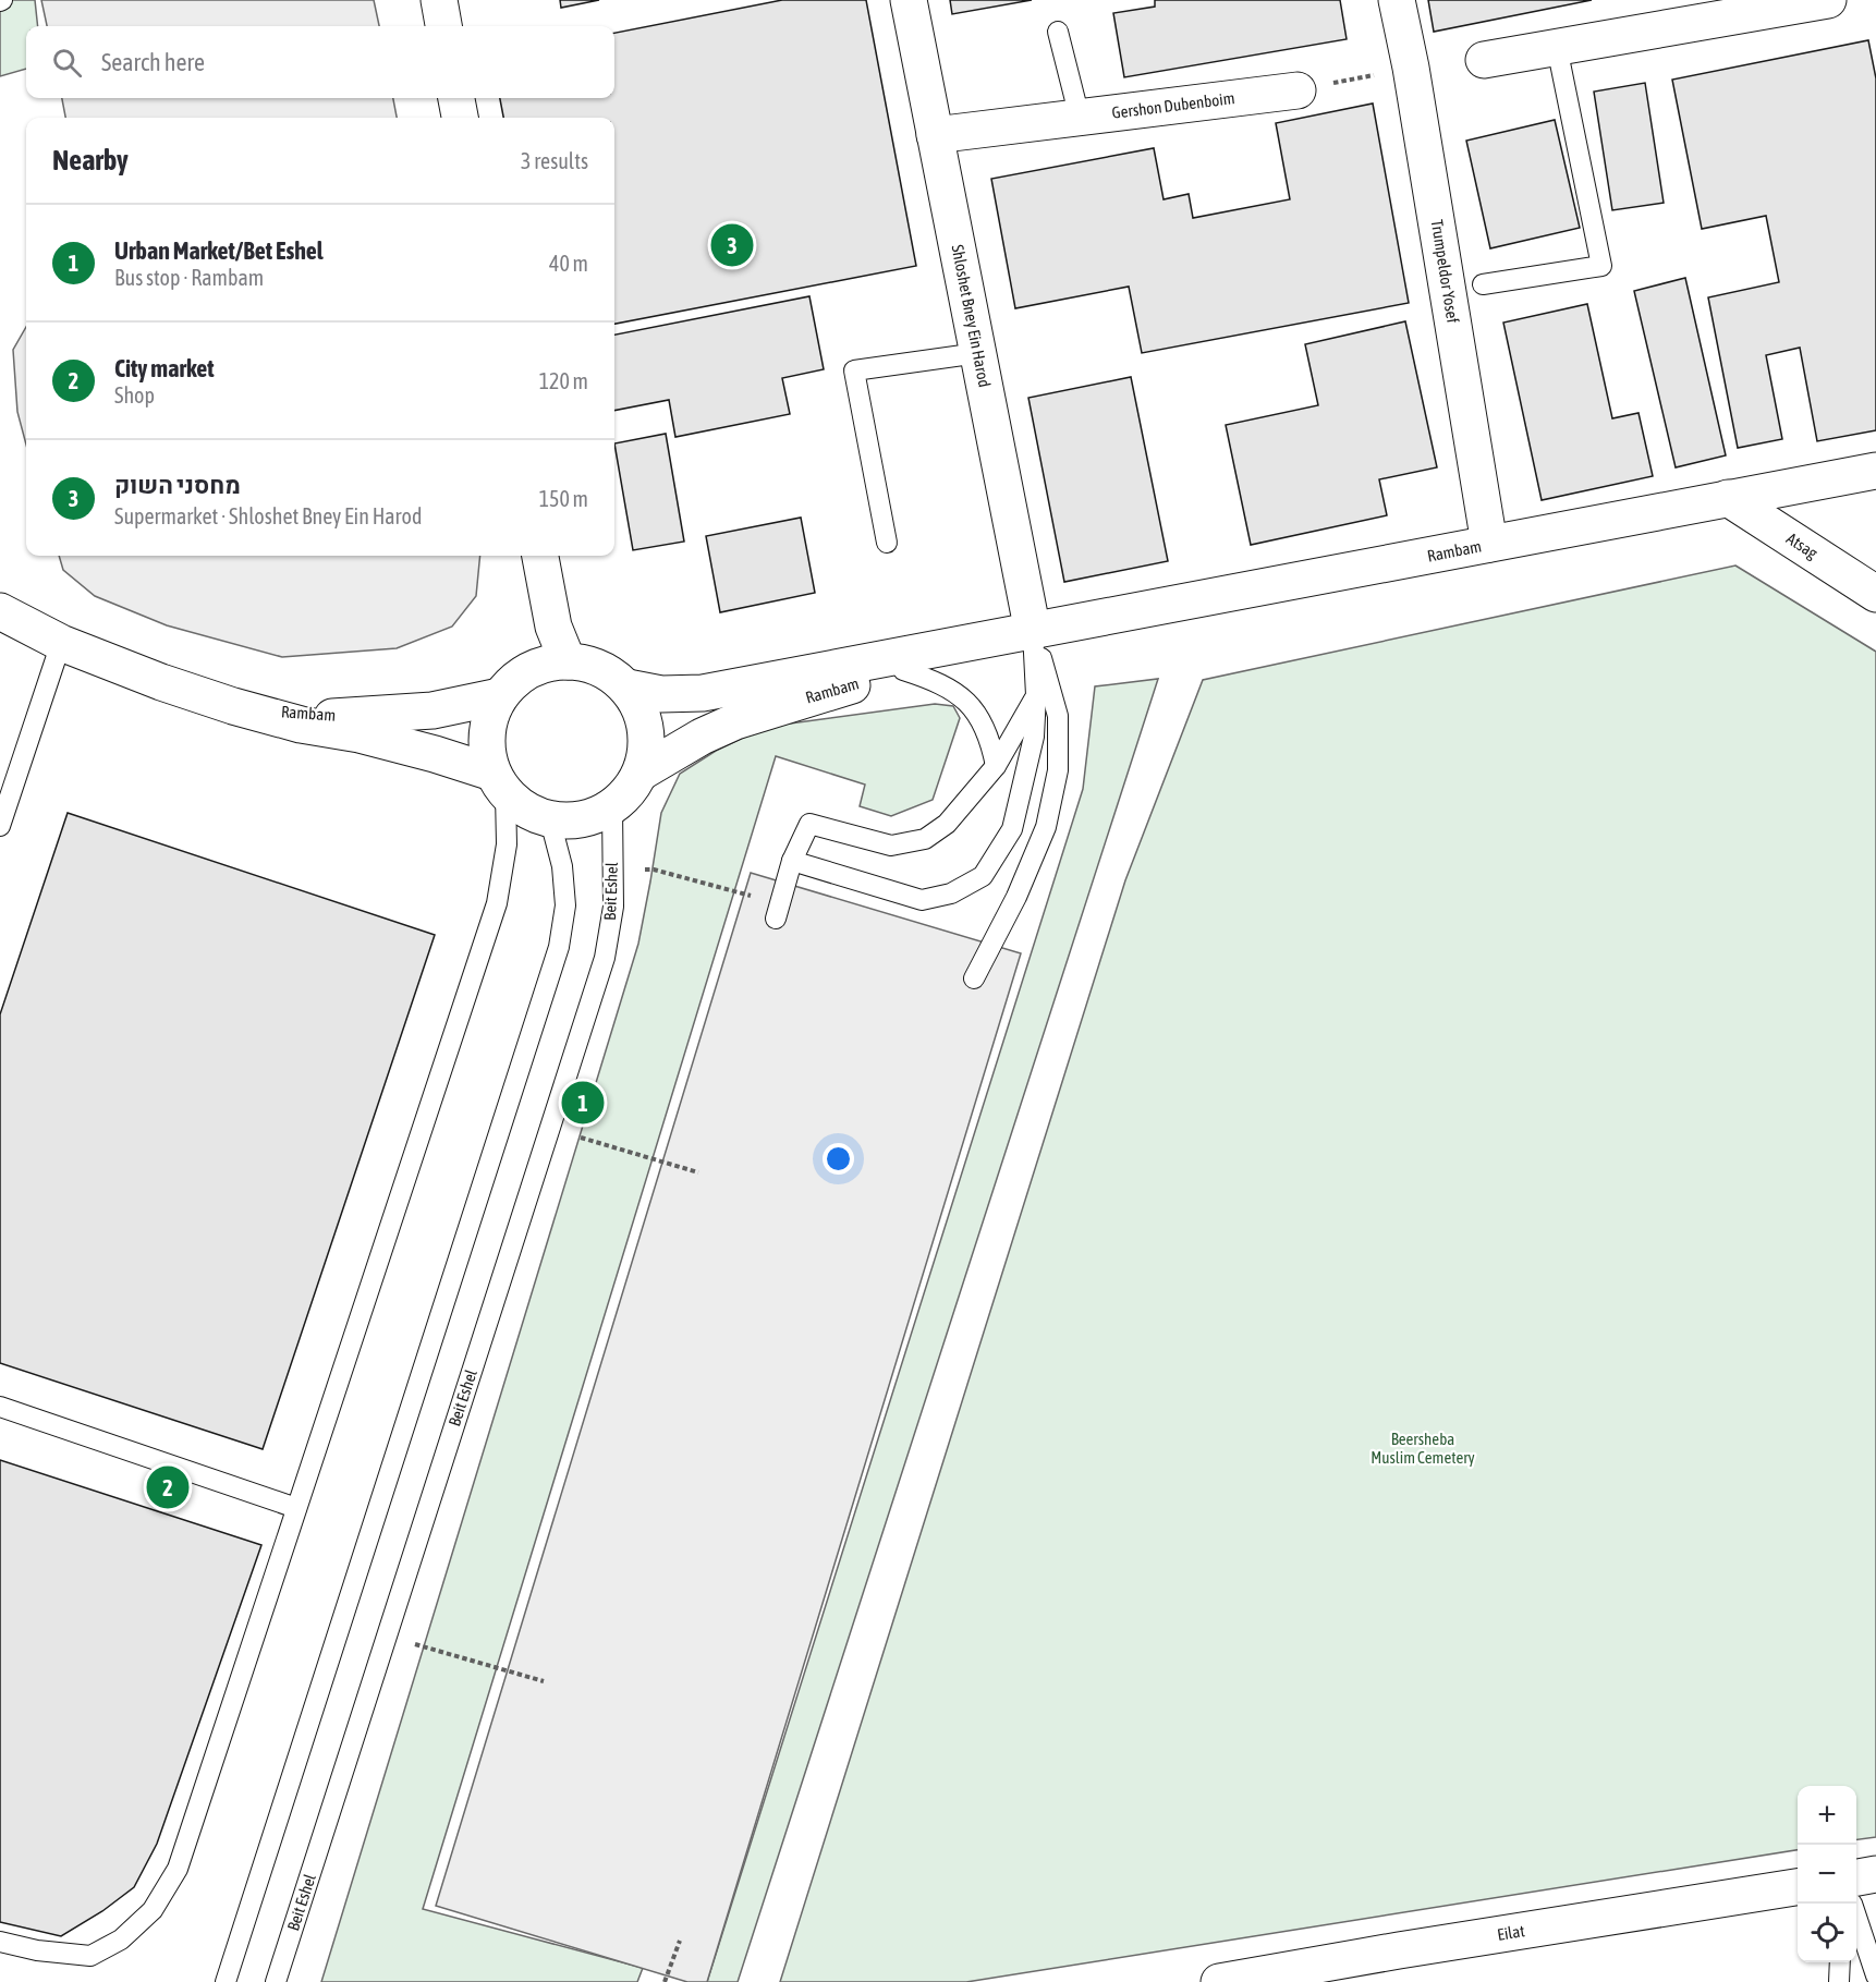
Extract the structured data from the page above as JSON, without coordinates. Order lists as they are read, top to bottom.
{
  "streets": {
    "main road": [
      "Gershon Dubenboim",
      "Trumpeldor Yosef",
      "Shloshet Bney Ein Harod",
      "Atsag",
      "Rambam",
      "Eilat"
    ],
    "lane": ["Beit Eshel"]
  },
  "crossings": [
    ["Gershon Dubenboim", "Shloshet Bney Ein Harod"],
    ["Trumpeldor Yosef", "Rambam"],
    ["Shloshet Bney Ein Harod", "Rambam"],
    ["Atsag", "Rambam"],
    ["Rambam", "Beit Eshel"]
  ],
  "parks": ["Beersheba Muslim Cemetery"],
  "page": {
    "search": "Search here",
    "heading": ["Nearby", "3 results"],
    "list": [
      {
        "mark": "1",
        "name": "Urban Market/Bet Eshel",
        "note": "Bus stop · Rambam",
        "value": "40 m"
      },
      {
        "mark": "2",
        "name": "City market",
        "note": "Shop",
        "value": "120 m"
      },
      {
        "mark": "3",
        "name": "מחסני השוק",
        "note": "Supermarket · Shloshet Bney Ein Harod",
        "value": "150 m"
      }
    ],
    "pins": ["3", "1", "2"],
    "map_buttons": ["+", "−"]
  }
}
